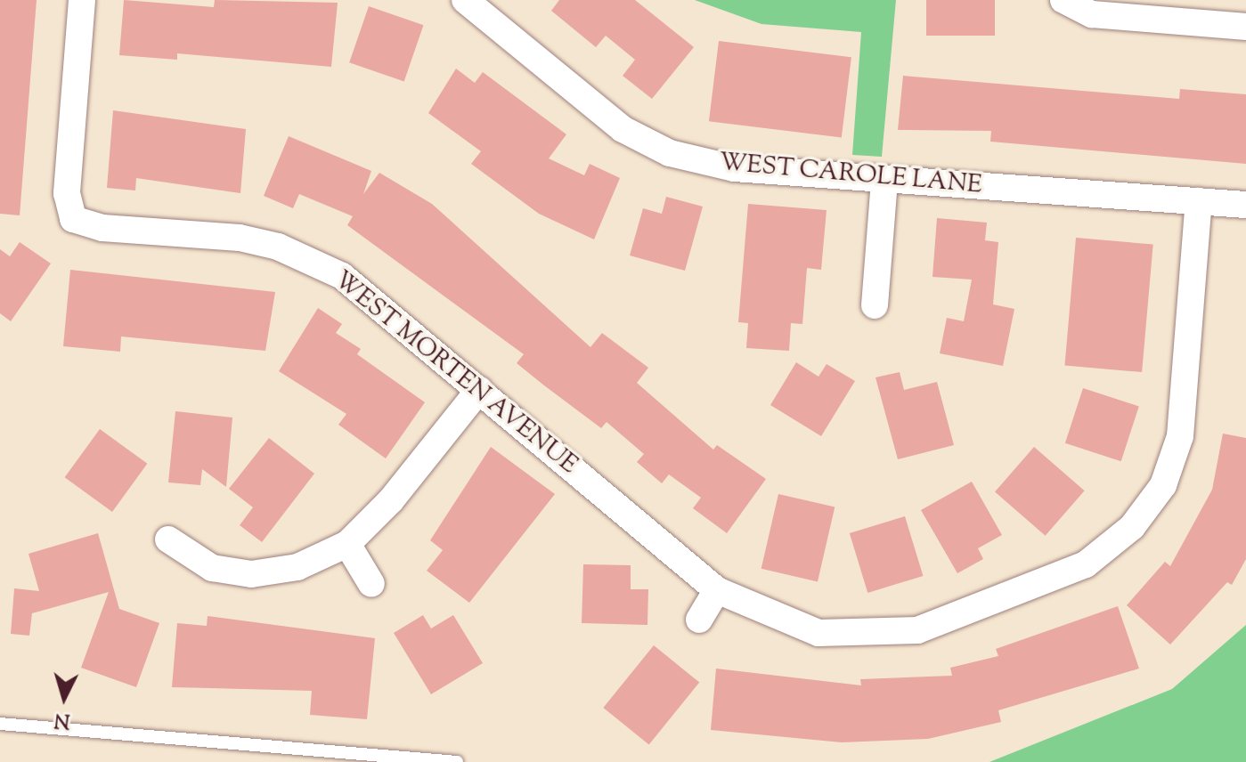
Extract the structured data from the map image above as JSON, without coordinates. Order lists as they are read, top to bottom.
{
  "streets": {
    "street": ["WEST CAROLE LANE", "WEST MORTEN AVENUE"]
  },
  "crossings": [
    ["WEST CAROLE LANE", "WEST MORTEN AVENUE"]
  ],
  "north": "bottom"
}
